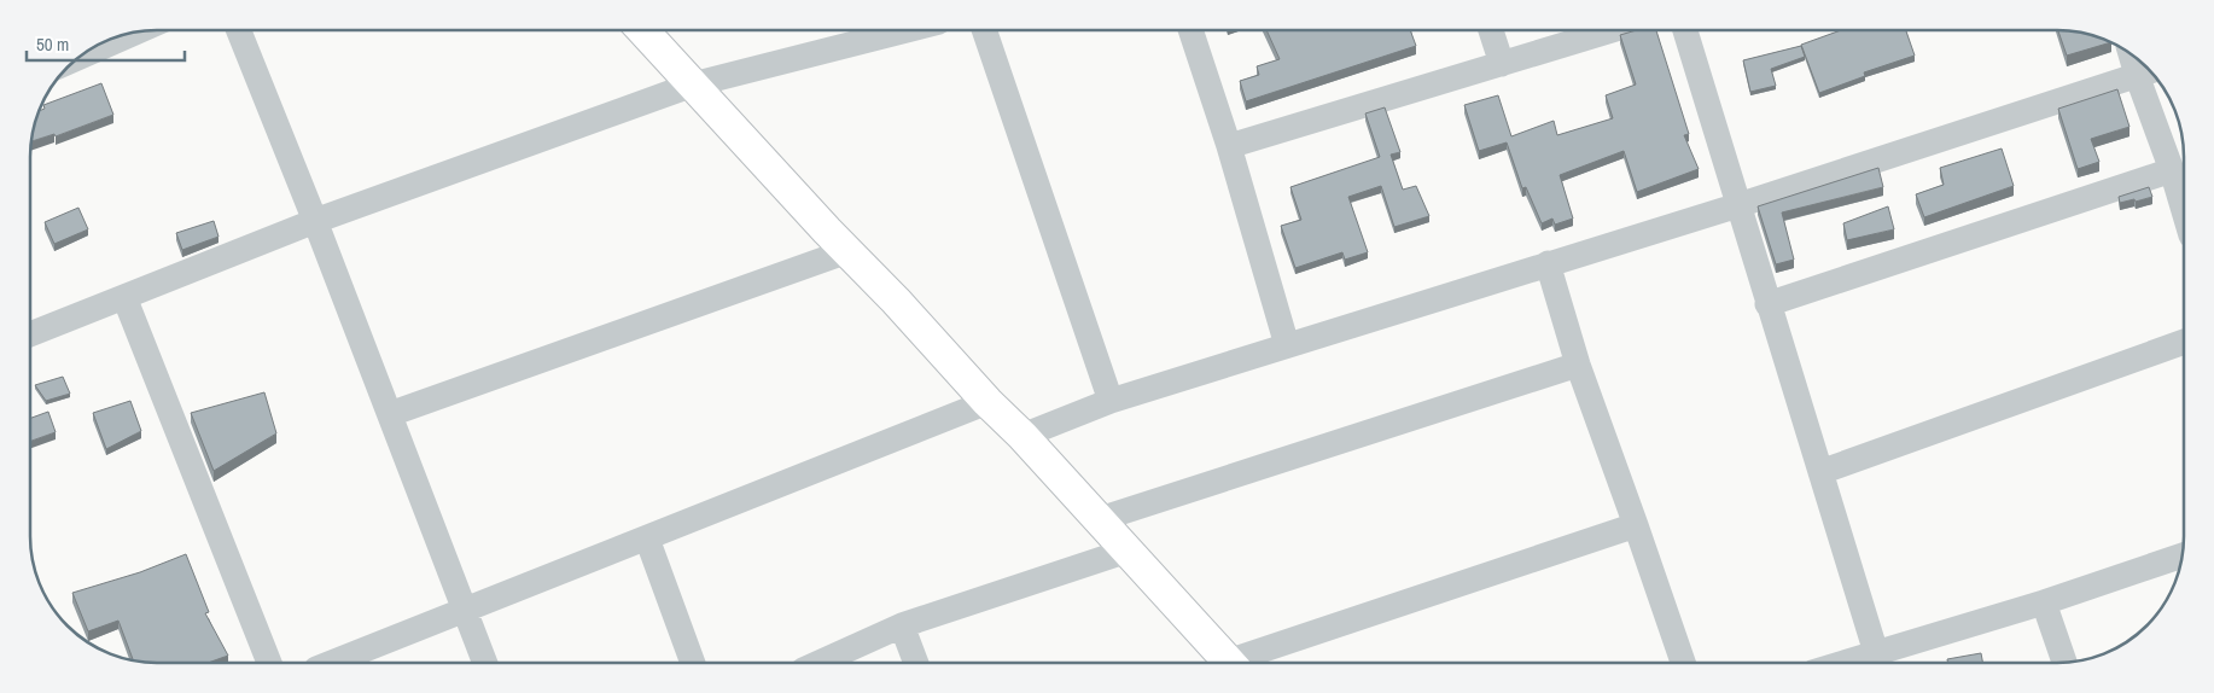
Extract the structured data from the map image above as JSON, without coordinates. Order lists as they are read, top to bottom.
{
  "scale_bar": "50 m"
}
